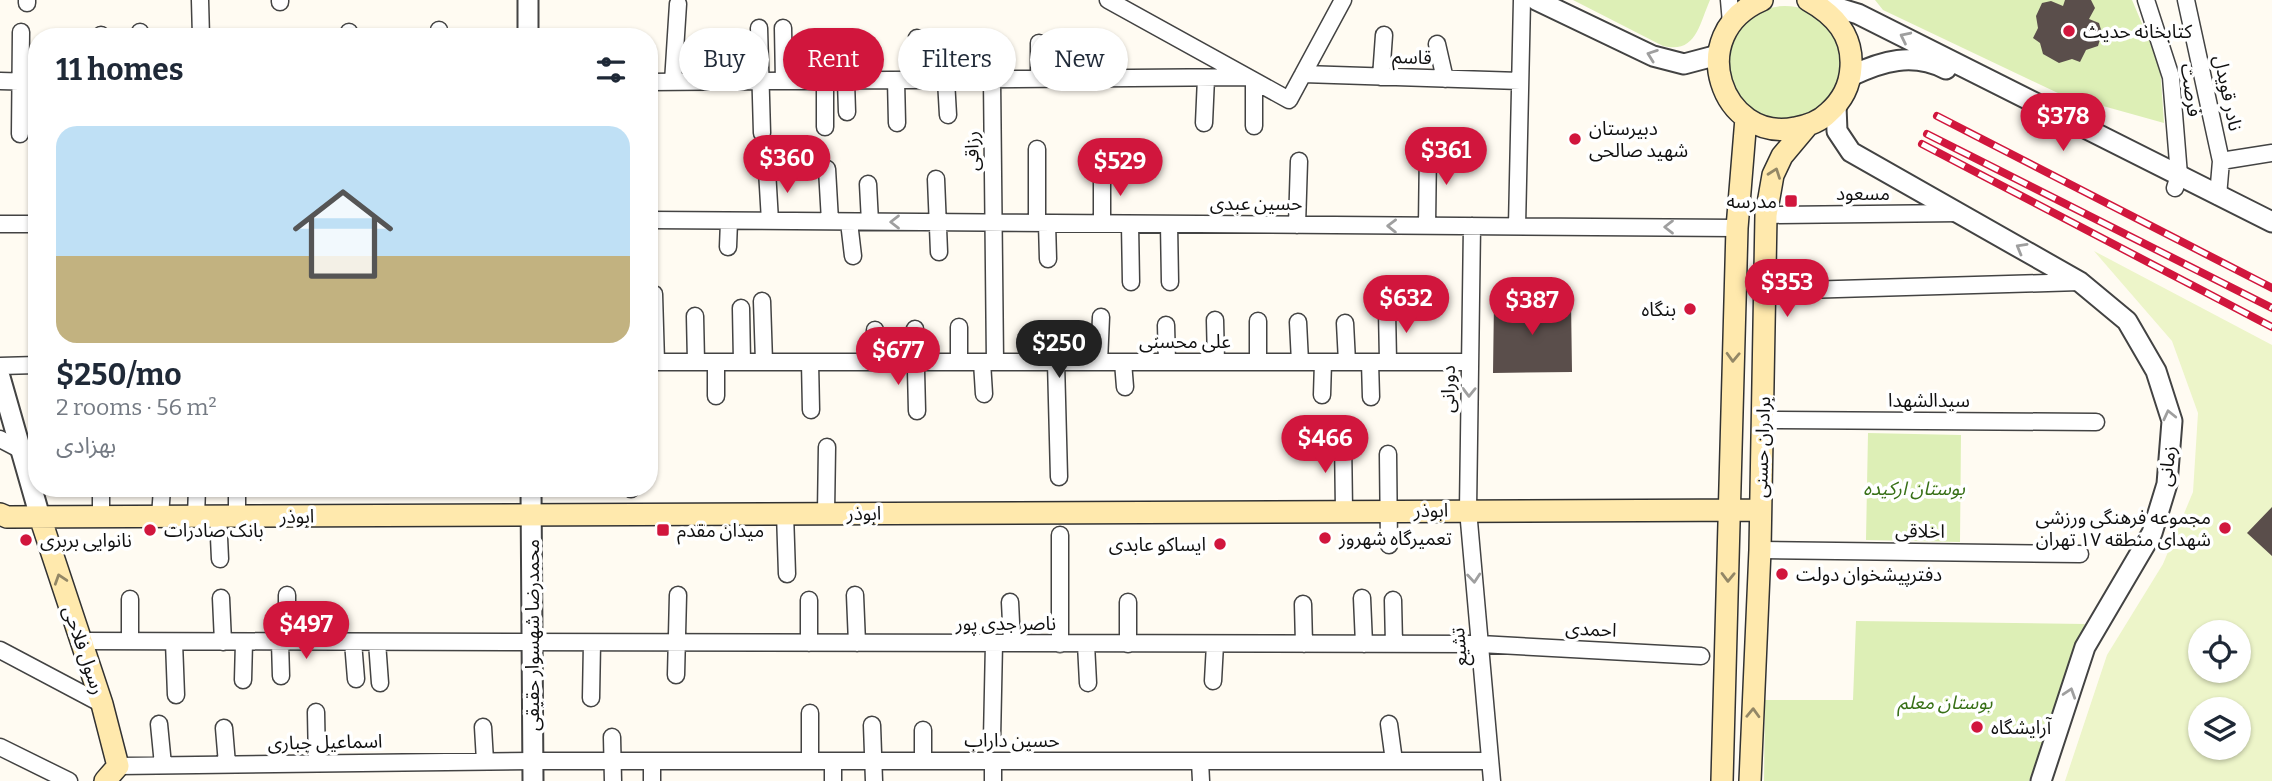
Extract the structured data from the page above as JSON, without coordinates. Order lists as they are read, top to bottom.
{
  "streets": {
    "main road": ["برادران حسنی", "ابوذر", "رسول فلاحی"],
    "street": [
      "قاسم",
      "فرصت",
      "نادر قویدل",
      "رزاقی",
      "مسعود",
      "حسین عبدی",
      "علی محسنی",
      "دورانی",
      "سیدالشهدا",
      "زمانی",
      "اخلاقی",
      "ناصر جدی پور",
      "احمدی",
      "محمدرضا شهسوار حقیقی",
      "تشیع",
      "حسین داراب",
      "اسماعیل جباری"
    ]
  },
  "crossings": [
    ["رزاقی", "حسین عبدی"],
    ["رزاقی", "علی محسنی"],
    ["مسعود", "برادران حسنی"],
    ["مسعود", "زمانی"],
    ["حسین عبدی", "دورانی"],
    ["حسین عبدی", "برادران حسنی"],
    ["علی محسنی", "دورانی"],
    ["دورانی", "ابوذر"],
    ["دورانی", "تشیع"],
    ["سیدالشهدا", "برادران حسنی"],
    ["برادران حسنی", "ابوذر"],
    ["برادران حسنی", "اخلاقی"],
    ["ابوذر", "محمدرضا شهسوار حقیقی"],
    ["ابوذر", "تشیع"],
    ["ابوذر", "رسول فلاحی"],
    ["ناصر جدی پور", "احمدی"],
    ["ناصر جدی پور", "محمدرضا شهسوار حقیقی"],
    ["ناصر جدی پور", "تشیع"],
    ["ناصر جدی پور", "رسول فلاحی"],
    ["احمدی", "تشیع"],
    ["محمدرضا شهسوار حقیقی", "حسین داراب"],
    ["محمدرضا شهسوار حقیقی", "اسماعیل جباری"],
    ["تشیع", "حسین داراب"],
    ["رسول فلاحی", "اسماعیل جباری"],
    ["حسین داراب", "اسماعیل جباری"]
  ],
  "one_way": ["حسین عبدی", "زمانی", "رسول فلاحی"],
  "parks": ["بوستان ارکیده", "بوستان معلم"],
  "places": {
    "other": [
      "کتابخانه حدیث",
      "دبیرستان شهید صالحی",
      "بنگاه",
      "مجموعه فرهنگی ورزشی شهدای منطقه ۱۷ تهران",
      "بانک صادرات",
      "تعمیرگاه شهروز",
      "نانوایی بربری",
      "ایساکو عابدی",
      "دفترپیشخوان دولت",
      "آرایشگاه"
    ],
    "transit": ["مدرسه", "میدان مقدم"]
  },
  "page": {
    "chip": [
      "Buy",
      "Rent",
      "Filters",
      "New"
    ],
    "heading": "11 homes",
    "price": [
      "$378",
      "$361",
      "$360",
      "$529",
      "$353",
      "$632",
      "$387",
      "$250",
      "$677",
      "$466",
      "$497"
    ],
    "list": [
      {
        "name": "$250/mo",
        "note": "2 rooms · 56 m² · بهزادی"
      }
    ]
  }
}
